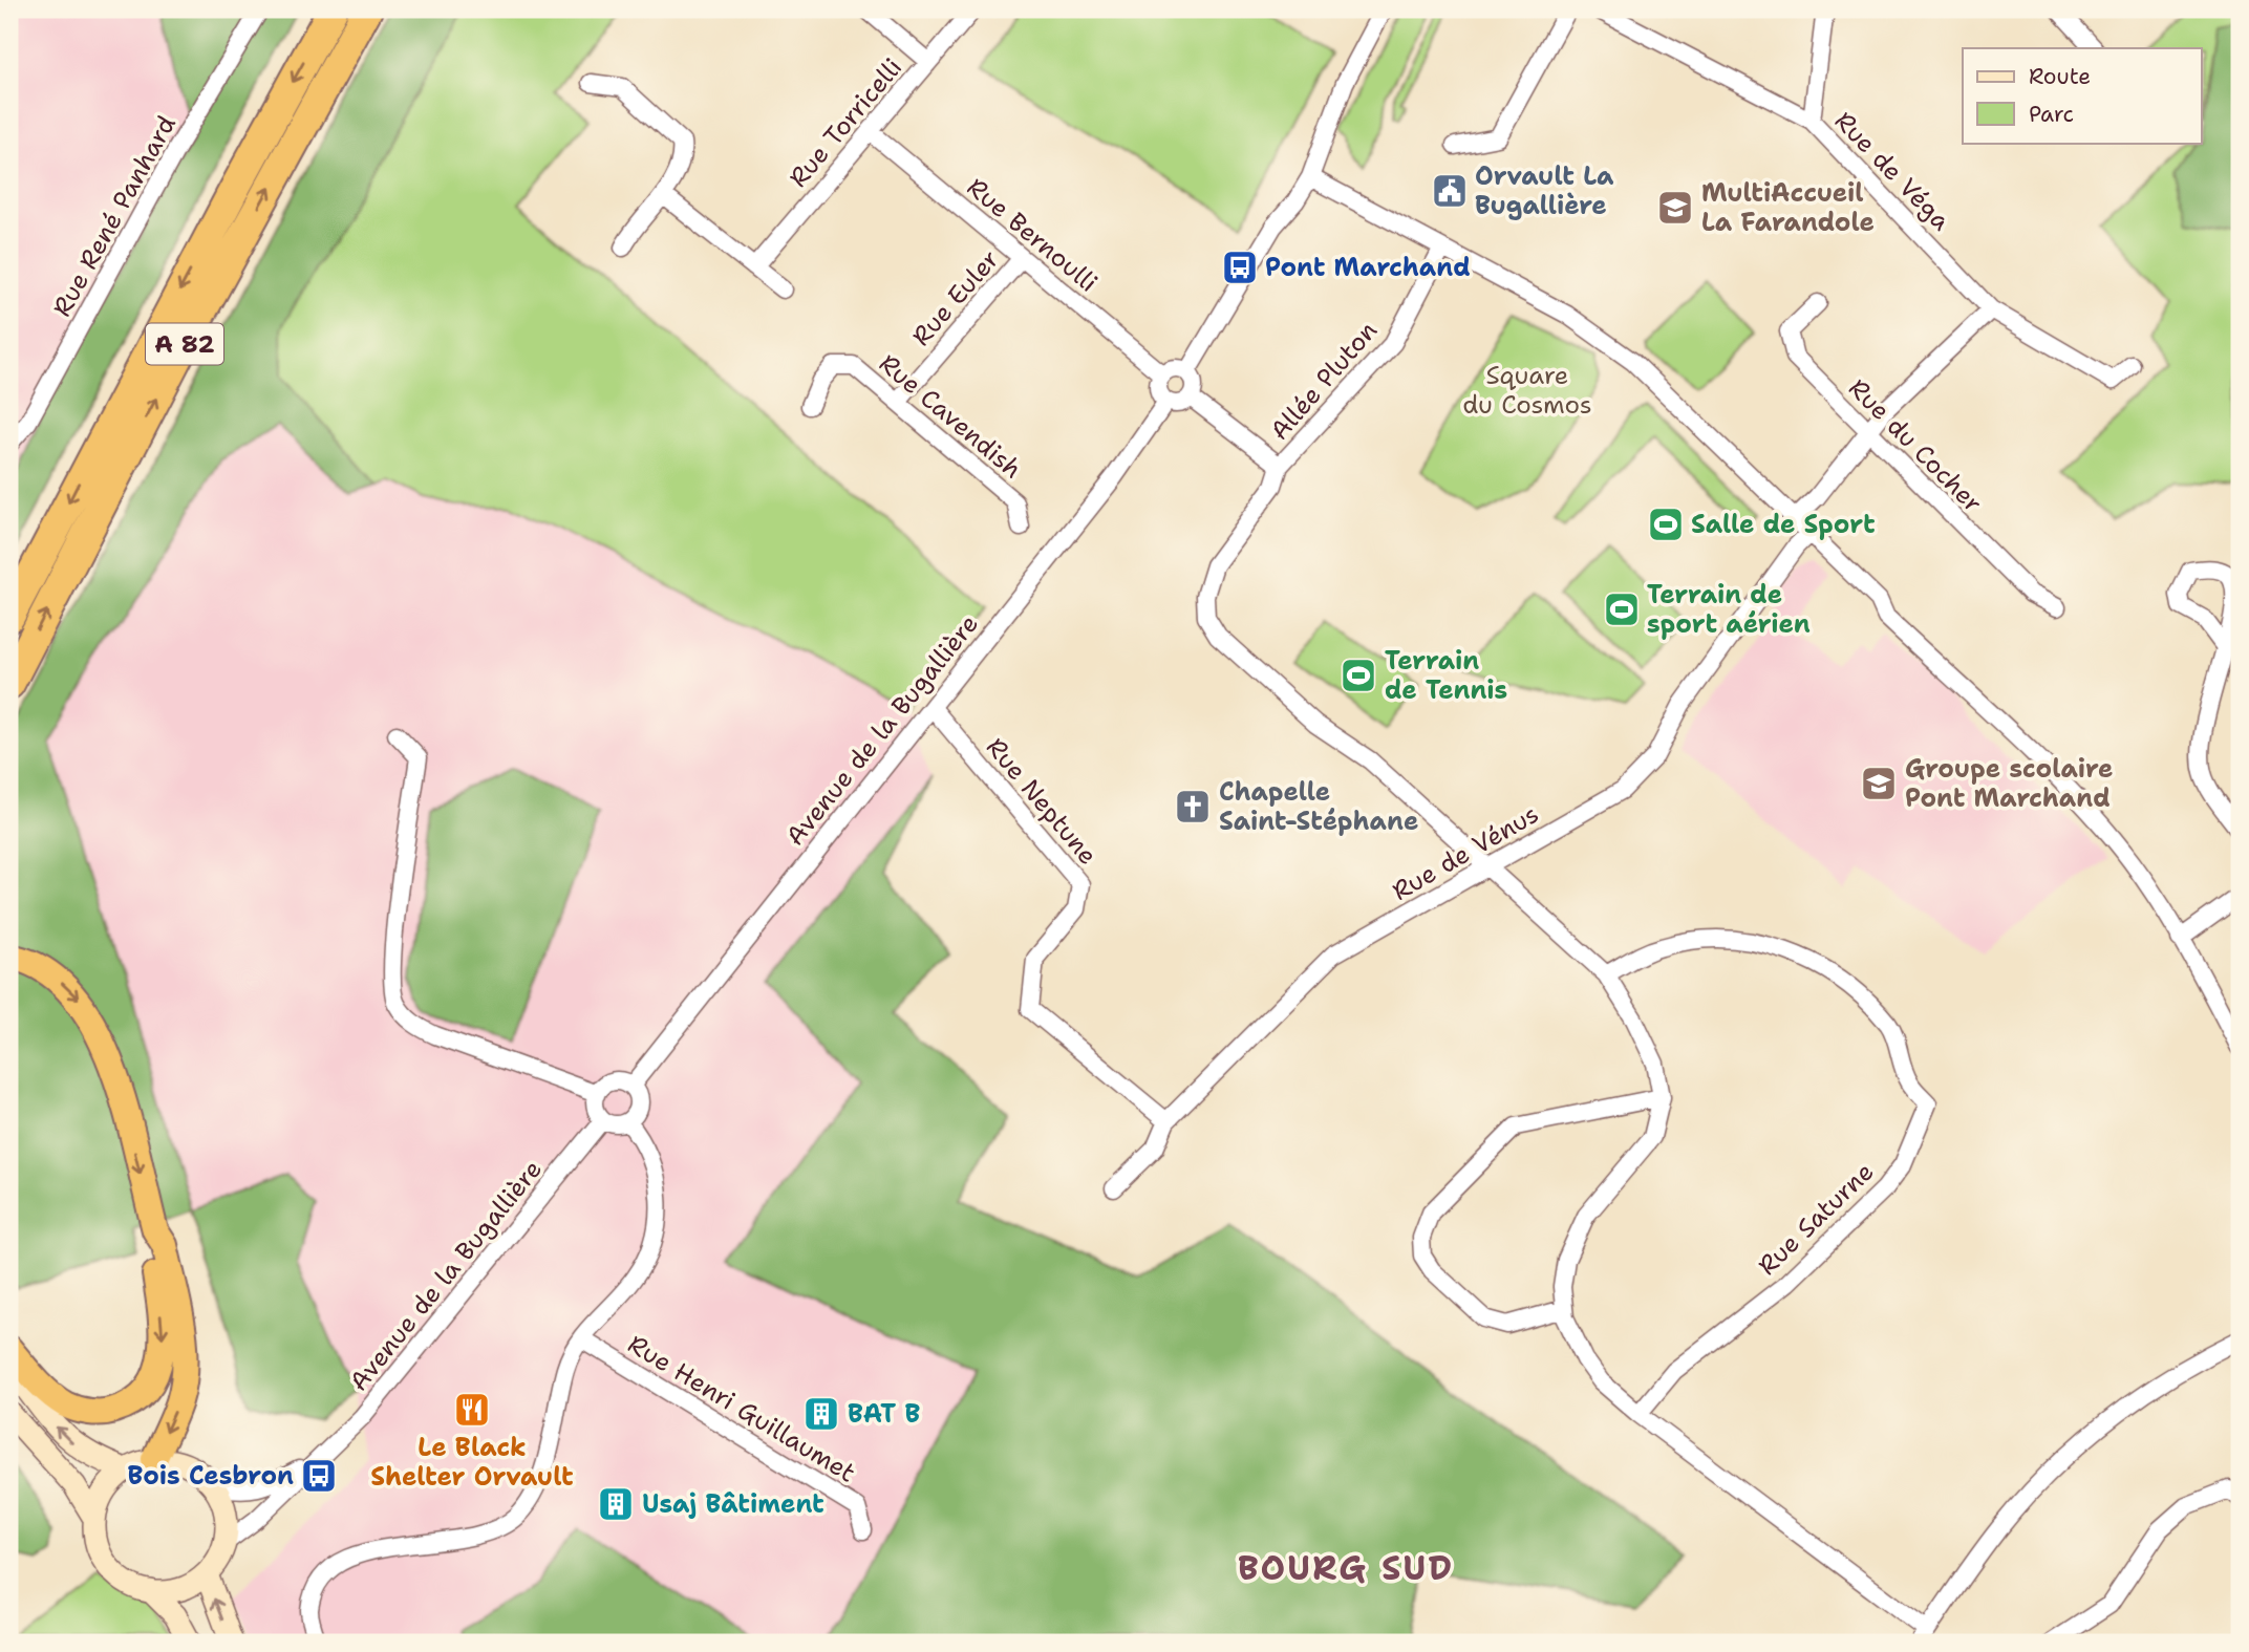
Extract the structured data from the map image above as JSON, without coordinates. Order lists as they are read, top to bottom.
{
  "streets": {
    "highway": ["A 82"],
    "street": [
      "Rue Torricelli",
      "Rue de Véga",
      "Rue René Panhard",
      "Rue Bernoulli",
      "Rue Euler",
      "Allée Pluton",
      "Rue Cavendish",
      "Rue du Cocher",
      "Avenue de la Bugallière",
      "Rue Neptune",
      "Rue de Vénus",
      "Rue Saturne",
      "Rue Henri Guillaumet"
    ]
  },
  "crossings": [
    ["Rue Torricelli", "Rue Bernoulli"],
    ["Rue Bernoulli", "Rue Euler"],
    ["Rue Bernoulli", "Avenue de la Bugallière"],
    ["Rue Euler", "Rue Cavendish"],
    ["Allée Pluton", "Rue de Vénus"],
    ["Avenue de la Bugallière", "Rue Neptune"],
    ["Rue Neptune", "Rue de Vénus"]
  ],
  "districts": ["BOURG SUD"],
  "parks": ["Square du Cosmos"],
  "places": {
    "public building": ["Orvault La Bugallière"],
    "school or university": ["MultiAccueil La Farandole", "Groupe scolaire Pont Marchand"],
    "bus stop": ["Pont Marchand", "Bois Cesbron"],
    "sports": ["Salle de Sport", "Terrain de sport aérien", "Terrain de Tennis"],
    "church": ["Chapelle Saint-Stéphane"],
    "restaurant": ["Le Black Shelter Orvault"],
    "building": ["BAT B", "Usaj Bâtiment"]
  },
  "legend": ["Route", "Parc"]
}
